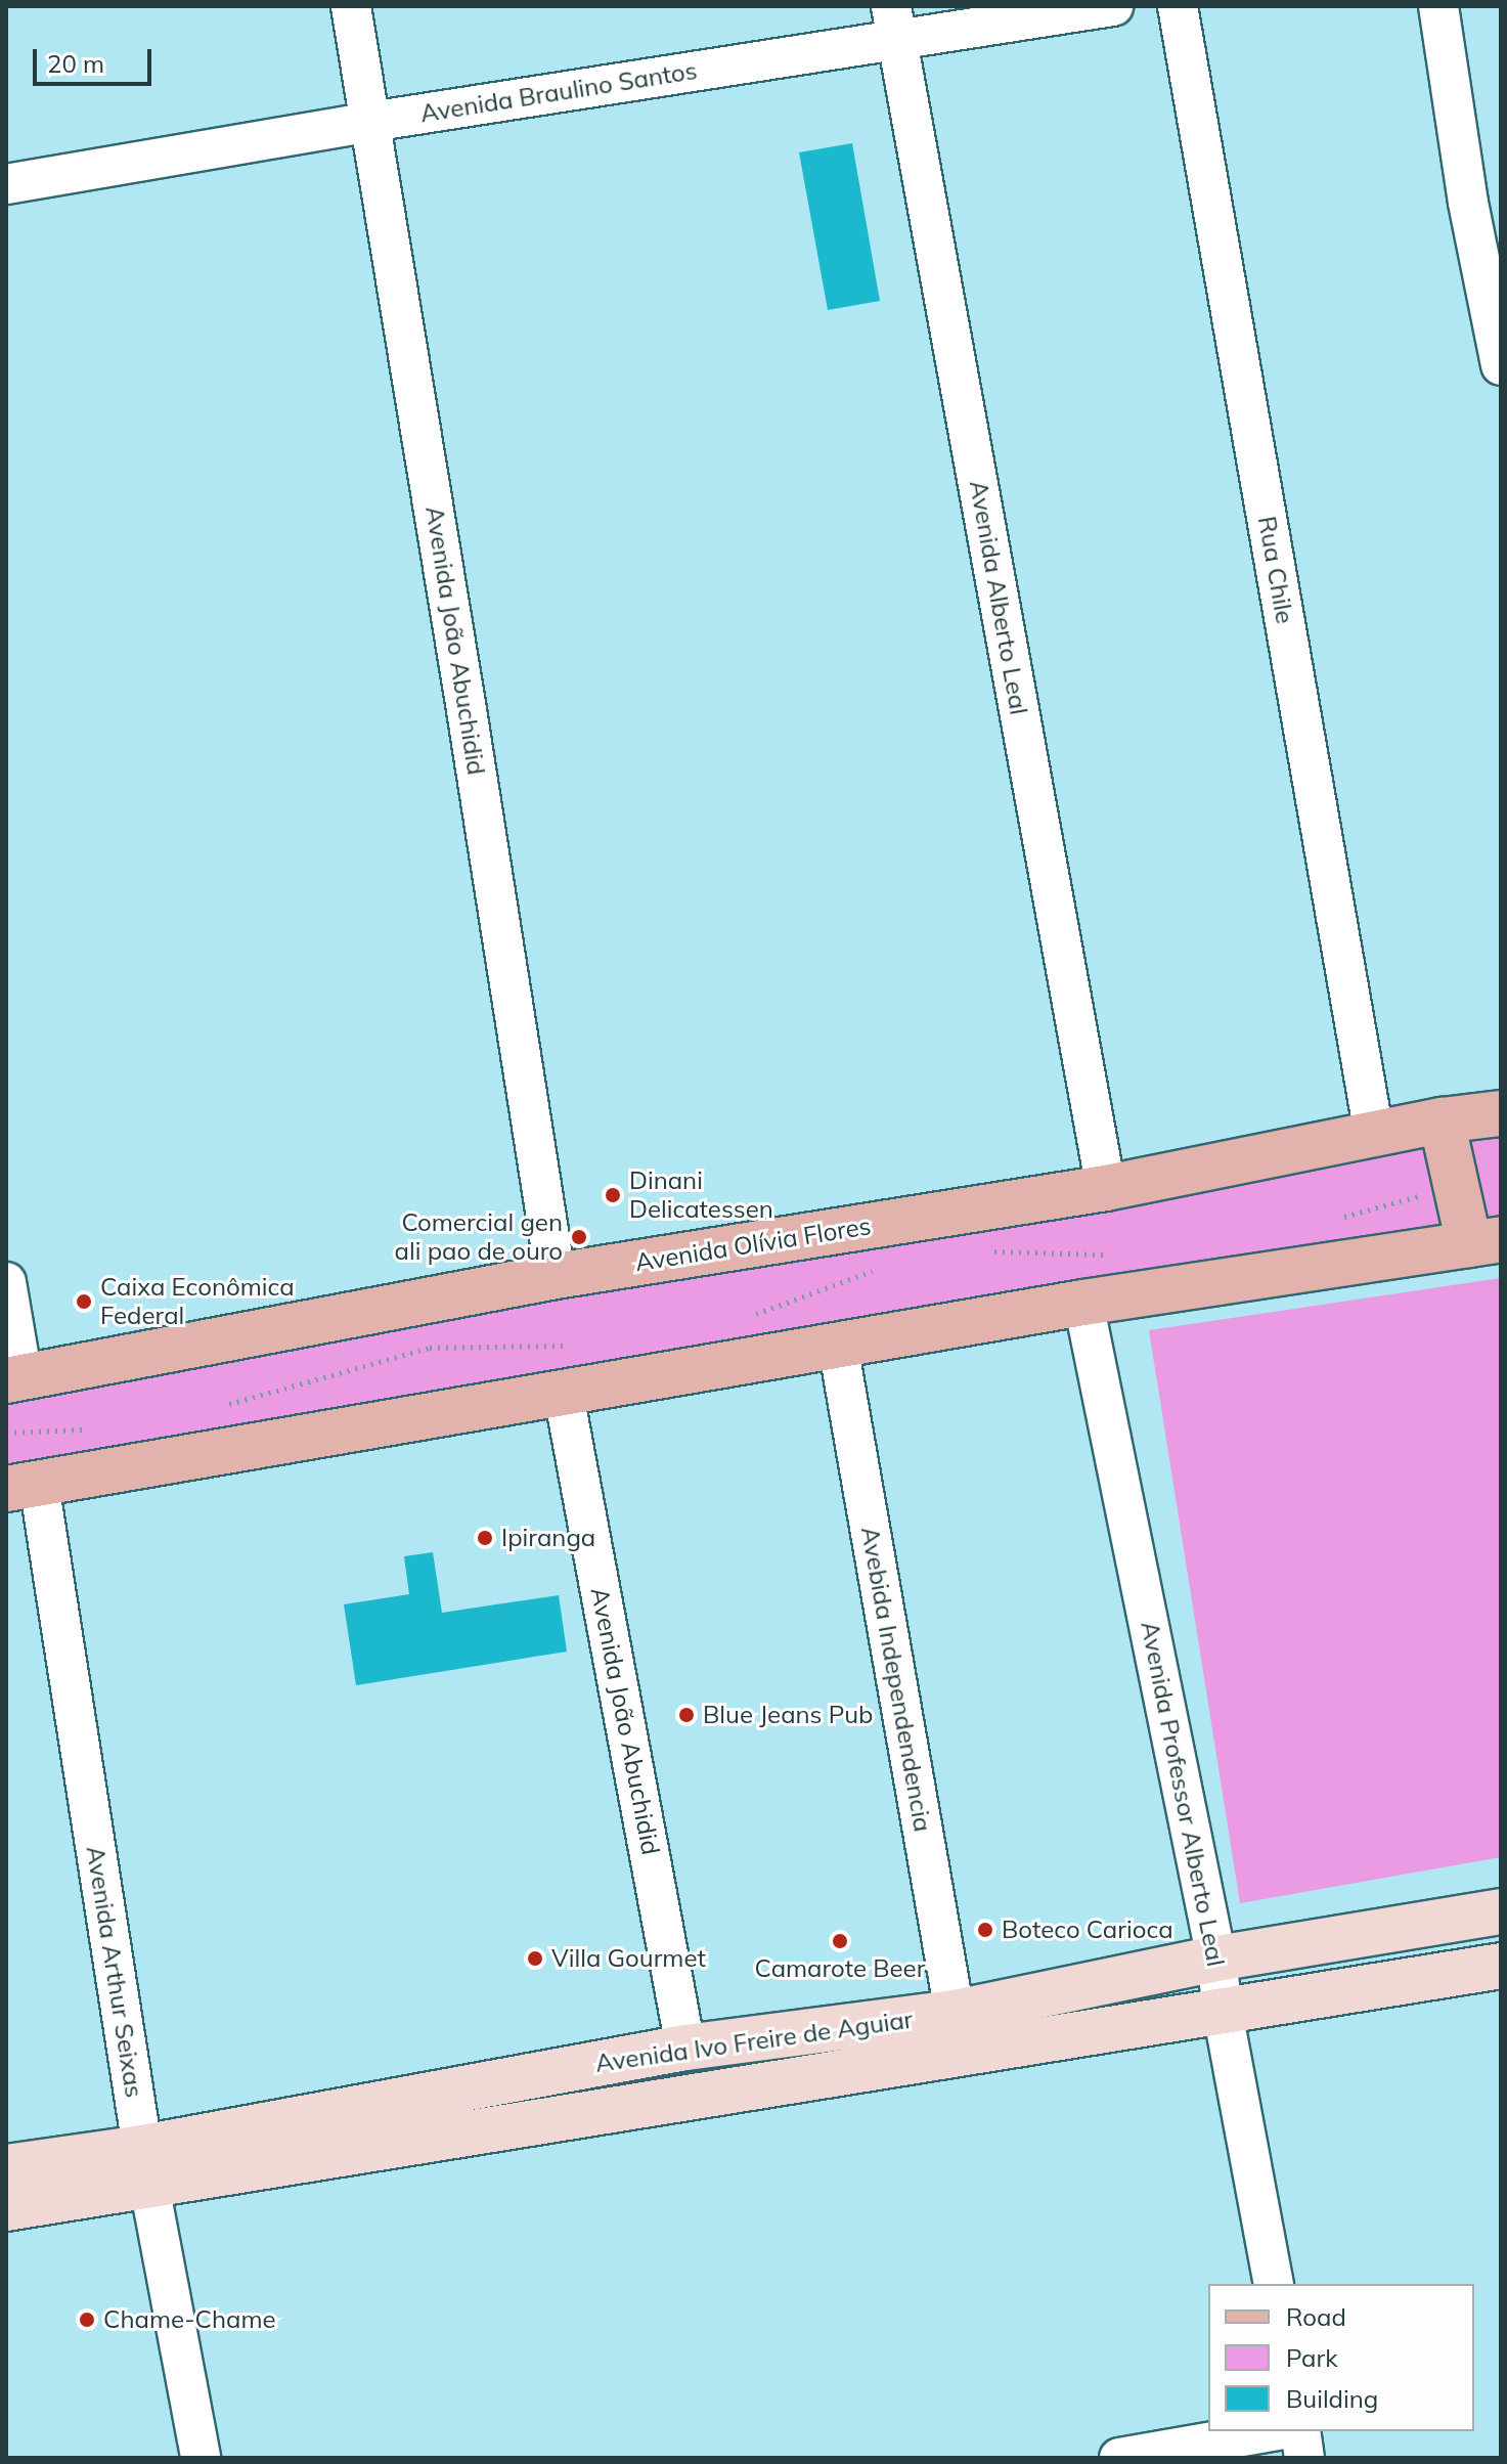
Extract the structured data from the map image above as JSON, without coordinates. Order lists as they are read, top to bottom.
{
  "streets": {
    "main road": ["Avenida Olívia Flores"],
    "street": [
      "Avenida Braulino Santos",
      "Rua Chile",
      "Avenida Alberto Leal",
      "Avenida João Abuchidid",
      "Avebida Independendencia",
      "Avenida Professor Alberto Leal",
      "Avenida Arthur Seixas",
      "Avenida Ivo Freire de Aguiar"
    ]
  },
  "crossings": [
    ["Avenida Braulino Santos", "Avenida Alberto Leal"],
    ["Avenida Braulino Santos", "Avenida João Abuchidid"],
    ["Rua Chile", "Avenida Olívia Flores"],
    ["Avenida Alberto Leal", "Avenida Olívia Flores"],
    ["Avenida João Abuchidid", "Avenida Olívia Flores"],
    ["Avenida João Abuchidid", "Avenida Ivo Freire de Aguiar"],
    ["Avebida Independendencia", "Avenida Ivo Freire de Aguiar"],
    ["Avenida Professor Alberto Leal", "Avenida Ivo Freire de Aguiar"],
    ["Avenida Arthur Seixas", "Avenida Ivo Freire de Aguiar"]
  ],
  "places": [
    "Dinani Delicatessen",
    "Comercial gen ali pao de ouro",
    "Caixa Econômica Federal",
    "Ipiranga",
    "Blue Jeans Pub",
    "Boteco Carioca",
    "Camarote Beer",
    "Villa Gourmet",
    "Chame-Chame"
  ],
  "legend": ["Road", "Park", "Building"],
  "scale_bar": "20 m"
}
